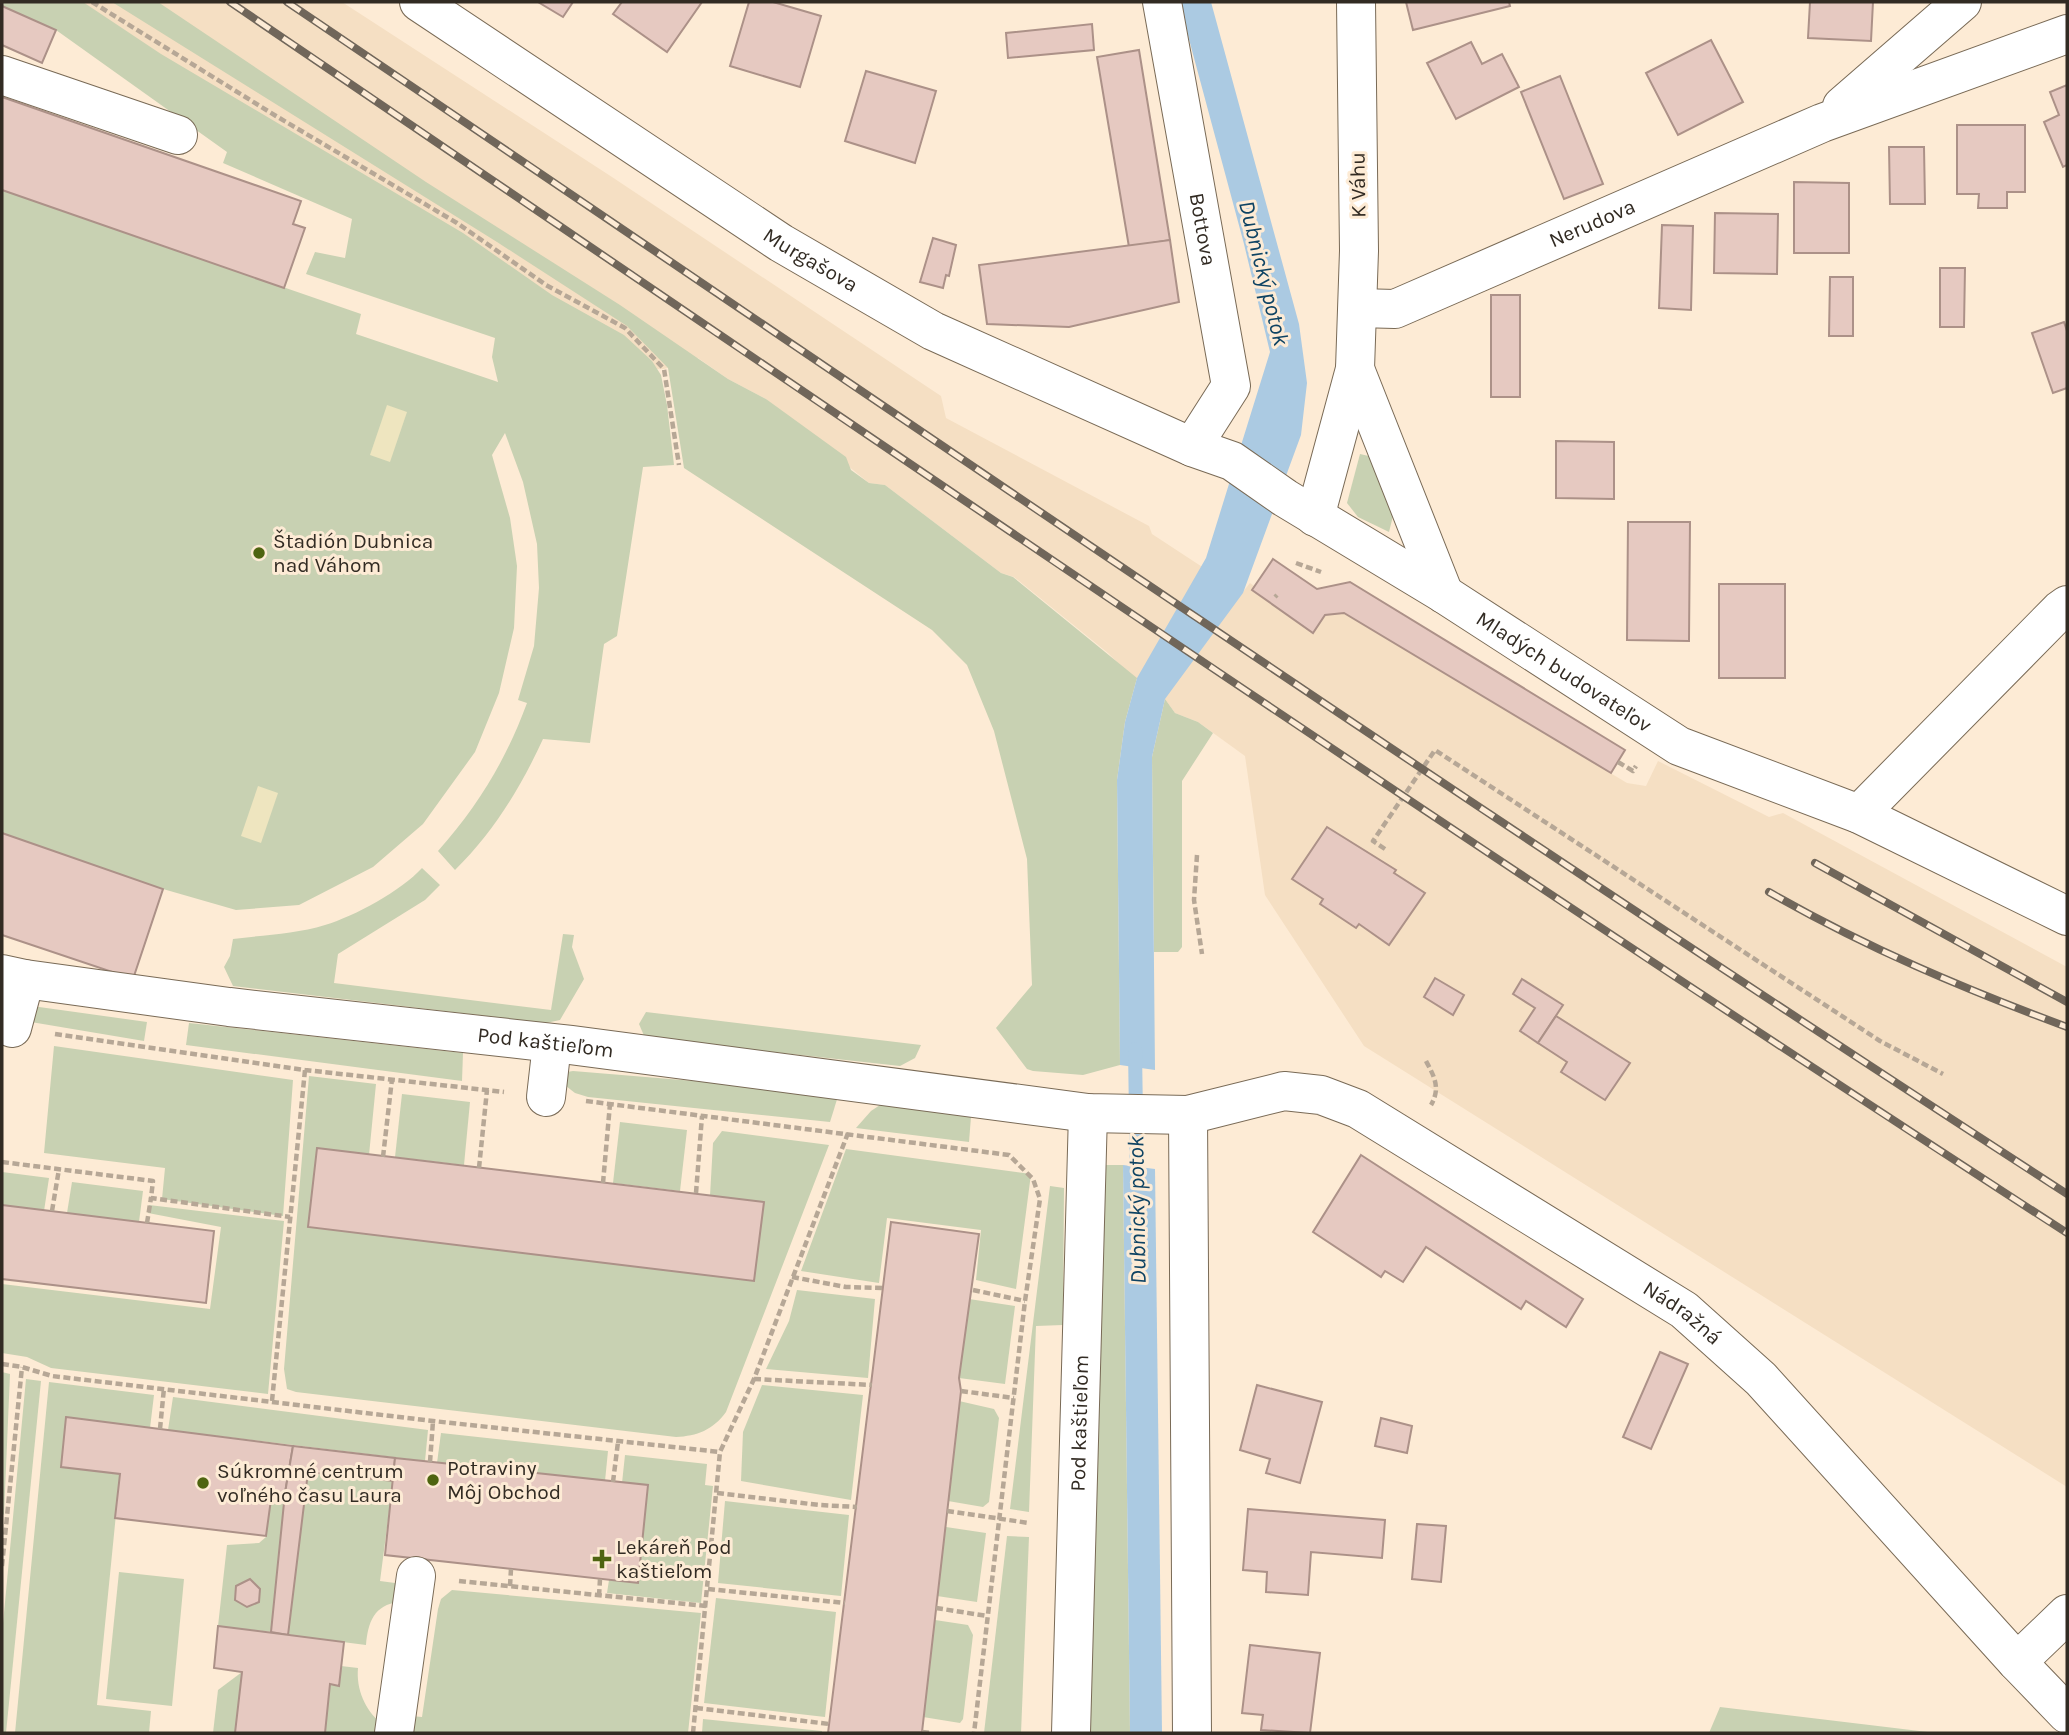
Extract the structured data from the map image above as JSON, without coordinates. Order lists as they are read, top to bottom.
{
  "streets": {
    "street": [
      "K Váhu",
      "Nerudova",
      "Bottova",
      "Murgašova",
      "Mladých budovateľov",
      "Pod kaštieľom",
      "Nádražná"
    ]
  },
  "crossings": [
    ["K Váhu", "Nerudova"],
    ["Bottova", "Murgašova"],
    ["Murgašova", "Mladých budovateľov"],
    ["Pod kaštieľom", "Nádražná"]
  ],
  "water": ["Dubnický potok"],
  "places": {
    "other": ["Štadión Dubnica nad Váhom", "Potraviny Môj Obchod", "Súkromné centrum voľného času Laura"],
    "health": ["Lekáreň Pod kaštieľom"]
  }
}
